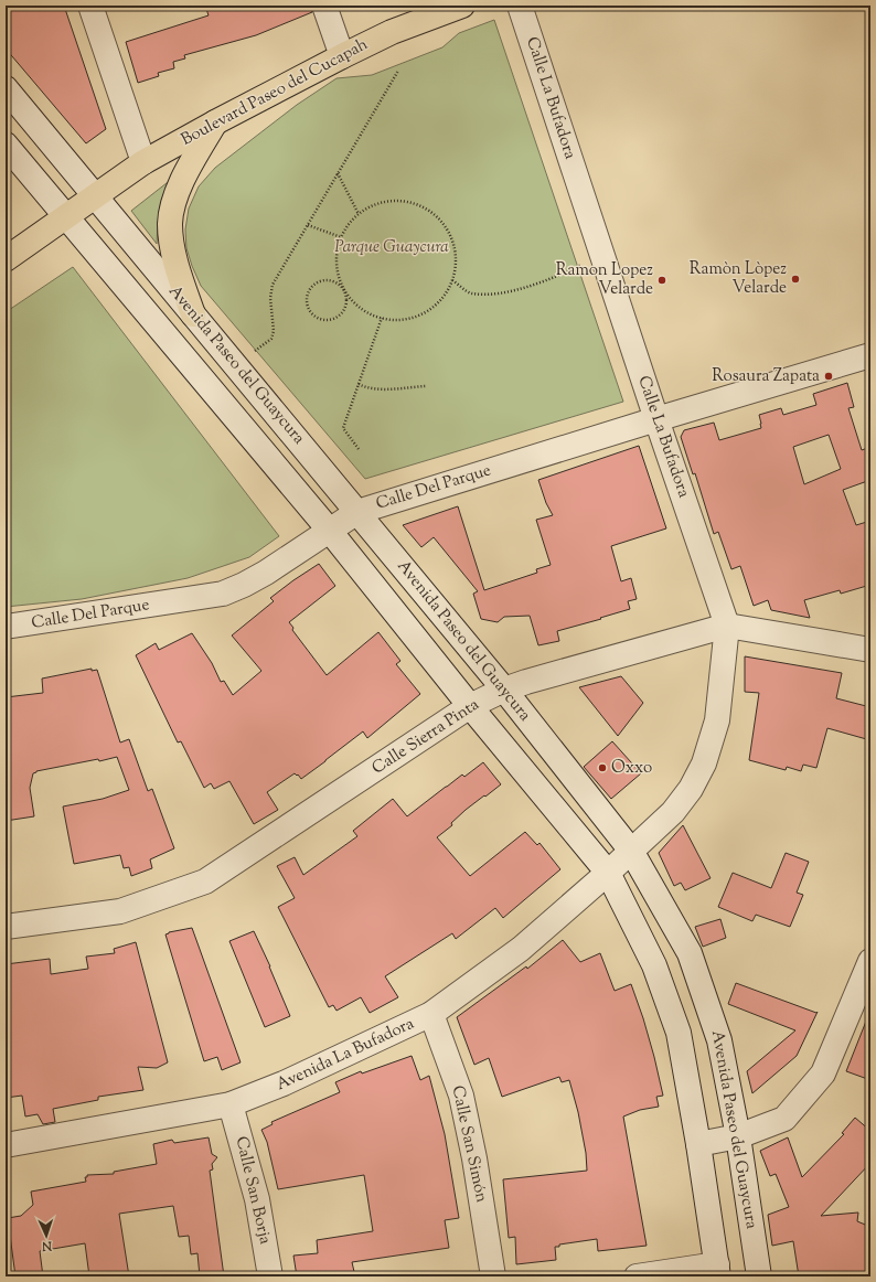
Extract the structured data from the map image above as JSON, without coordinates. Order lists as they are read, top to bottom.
{
  "streets": {
    "main road": ["Boulevard Paseo del Cucapah"],
    "street": [
      "Calle La Bufadora",
      "Avenida Paseo del Guaycura",
      "Calle Del Parque",
      "Calle Sierra Pinta",
      "Avenida La Bufadora",
      "Calle San Simón",
      "Calle San Borja"
    ]
  },
  "crossings": [
    ["Boulevard Paseo del Cucapah", "Avenida Paseo del Guaycura"],
    ["Calle La Bufadora", "Avenida Paseo del Guaycura"],
    ["Calle La Bufadora", "Calle Del Parque"],
    ["Calle La Bufadora", "Calle Sierra Pinta"],
    ["Calle La Bufadora", "Avenida La Bufadora"],
    ["Avenida Paseo del Guaycura", "Calle Del Parque"],
    ["Avenida Paseo del Guaycura", "Calle Sierra Pinta"],
    ["Avenida Paseo del Guaycura", "Avenida La Bufadora"],
    ["Avenida La Bufadora", "Calle San Simón"],
    ["Avenida La Bufadora", "Calle San Borja"]
  ],
  "parks": ["Parque Guaycura"],
  "places": [
    "Ramòn Lòpez Velarde",
    "Ramon Lopez Velarde",
    "Rosaura Zapata",
    "Oxxo"
  ],
  "north": "bottom"
}
